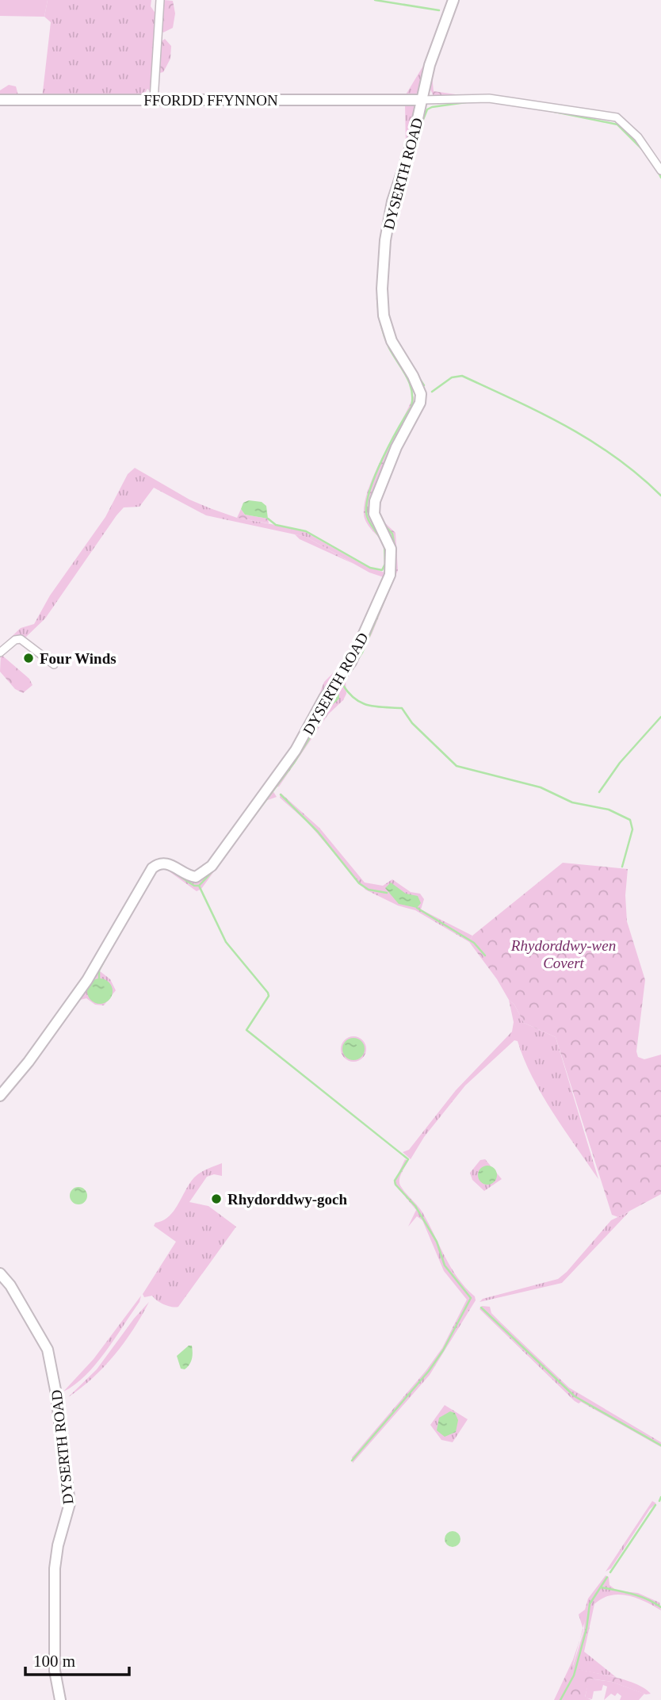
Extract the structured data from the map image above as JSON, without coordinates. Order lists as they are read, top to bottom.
{
  "streets": {
    "main road": ["FFORDD FFYNNON", "DYSERTH ROAD"]
  },
  "crossings": [
    ["FFORDD FFYNNON", "DYSERTH ROAD"]
  ],
  "parks": ["Rhydorddwy-wen Covert"],
  "places": ["Four Winds", "Rhydorddwy-goch"],
  "scale_bar": "100 m"
}
